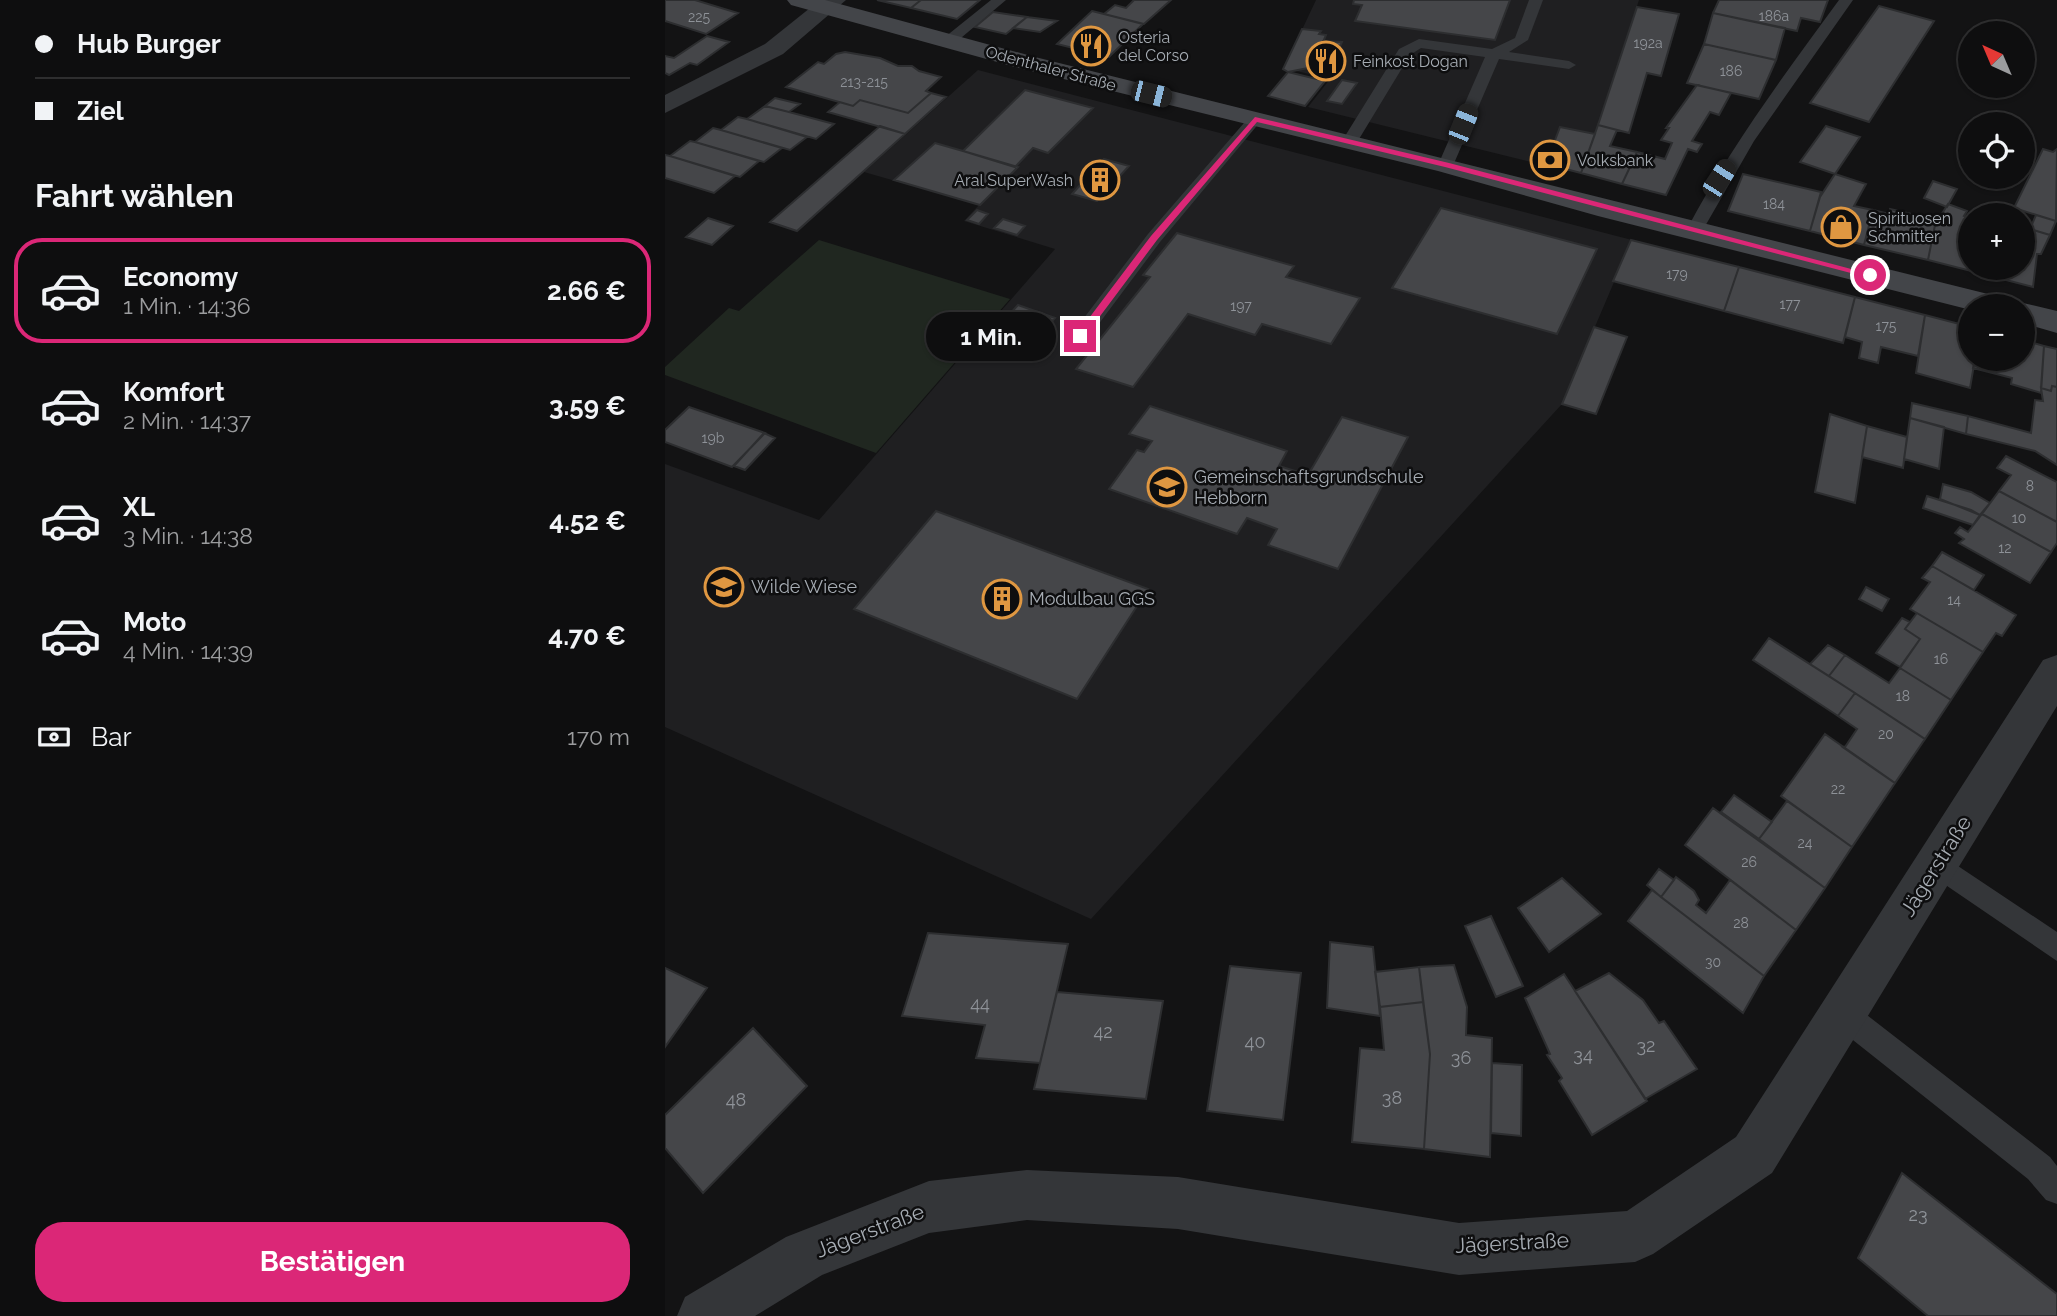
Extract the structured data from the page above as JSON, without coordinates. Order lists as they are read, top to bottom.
{
  "streets": {
    "main road": ["Odenthaler Straße"],
    "street": ["Jägerstraße"]
  },
  "places": {
    "restaurant": ["Osteria del Corso", "Feinkost Dogan"],
    "bank": ["Volksbank"],
    "building": ["Aral SuperWash", "Modulbau GGS"],
    "shop": ["Spirituosen Schmitter"],
    "school or university": ["Gemeinschaftsgrundschule Hebborn", "Wilde Wiese"]
  },
  "house_numbers": [
    "186a",
    "225",
    "192a",
    "186",
    "213-215",
    "184",
    "179",
    "177",
    "197",
    "175",
    "19b",
    "8",
    "10",
    "12",
    "14",
    "16",
    "18",
    "20",
    "22",
    "24",
    "26",
    "28",
    "30",
    "44",
    "42",
    "40",
    "32",
    "34",
    "36",
    "38",
    "48",
    "23"
  ],
  "north": "top left",
  "page": {
    "banner": ["Hub Burger", "Ziel"],
    "map_buttons": ["+", "−"],
    "heading": "Fahrt wählen",
    "list": [
      {
        "name": "Economy",
        "note": "1 Min. · 14:36",
        "value": "2.66 €"
      },
      {
        "name": "Komfort",
        "note": "2 Min. · 14:37",
        "value": "3.59 €"
      },
      {
        "name": "XL",
        "note": "3 Min. · 14:38",
        "value": "4.52 €"
      },
      {
        "name": "Moto",
        "note": "4 Min. · 14:39",
        "value": "4.70 €"
      }
    ],
    "bubble": "1 Min.",
    "pay": ["Bar", "170 m"],
    "buttons": "Bestätigen"
  }
}
